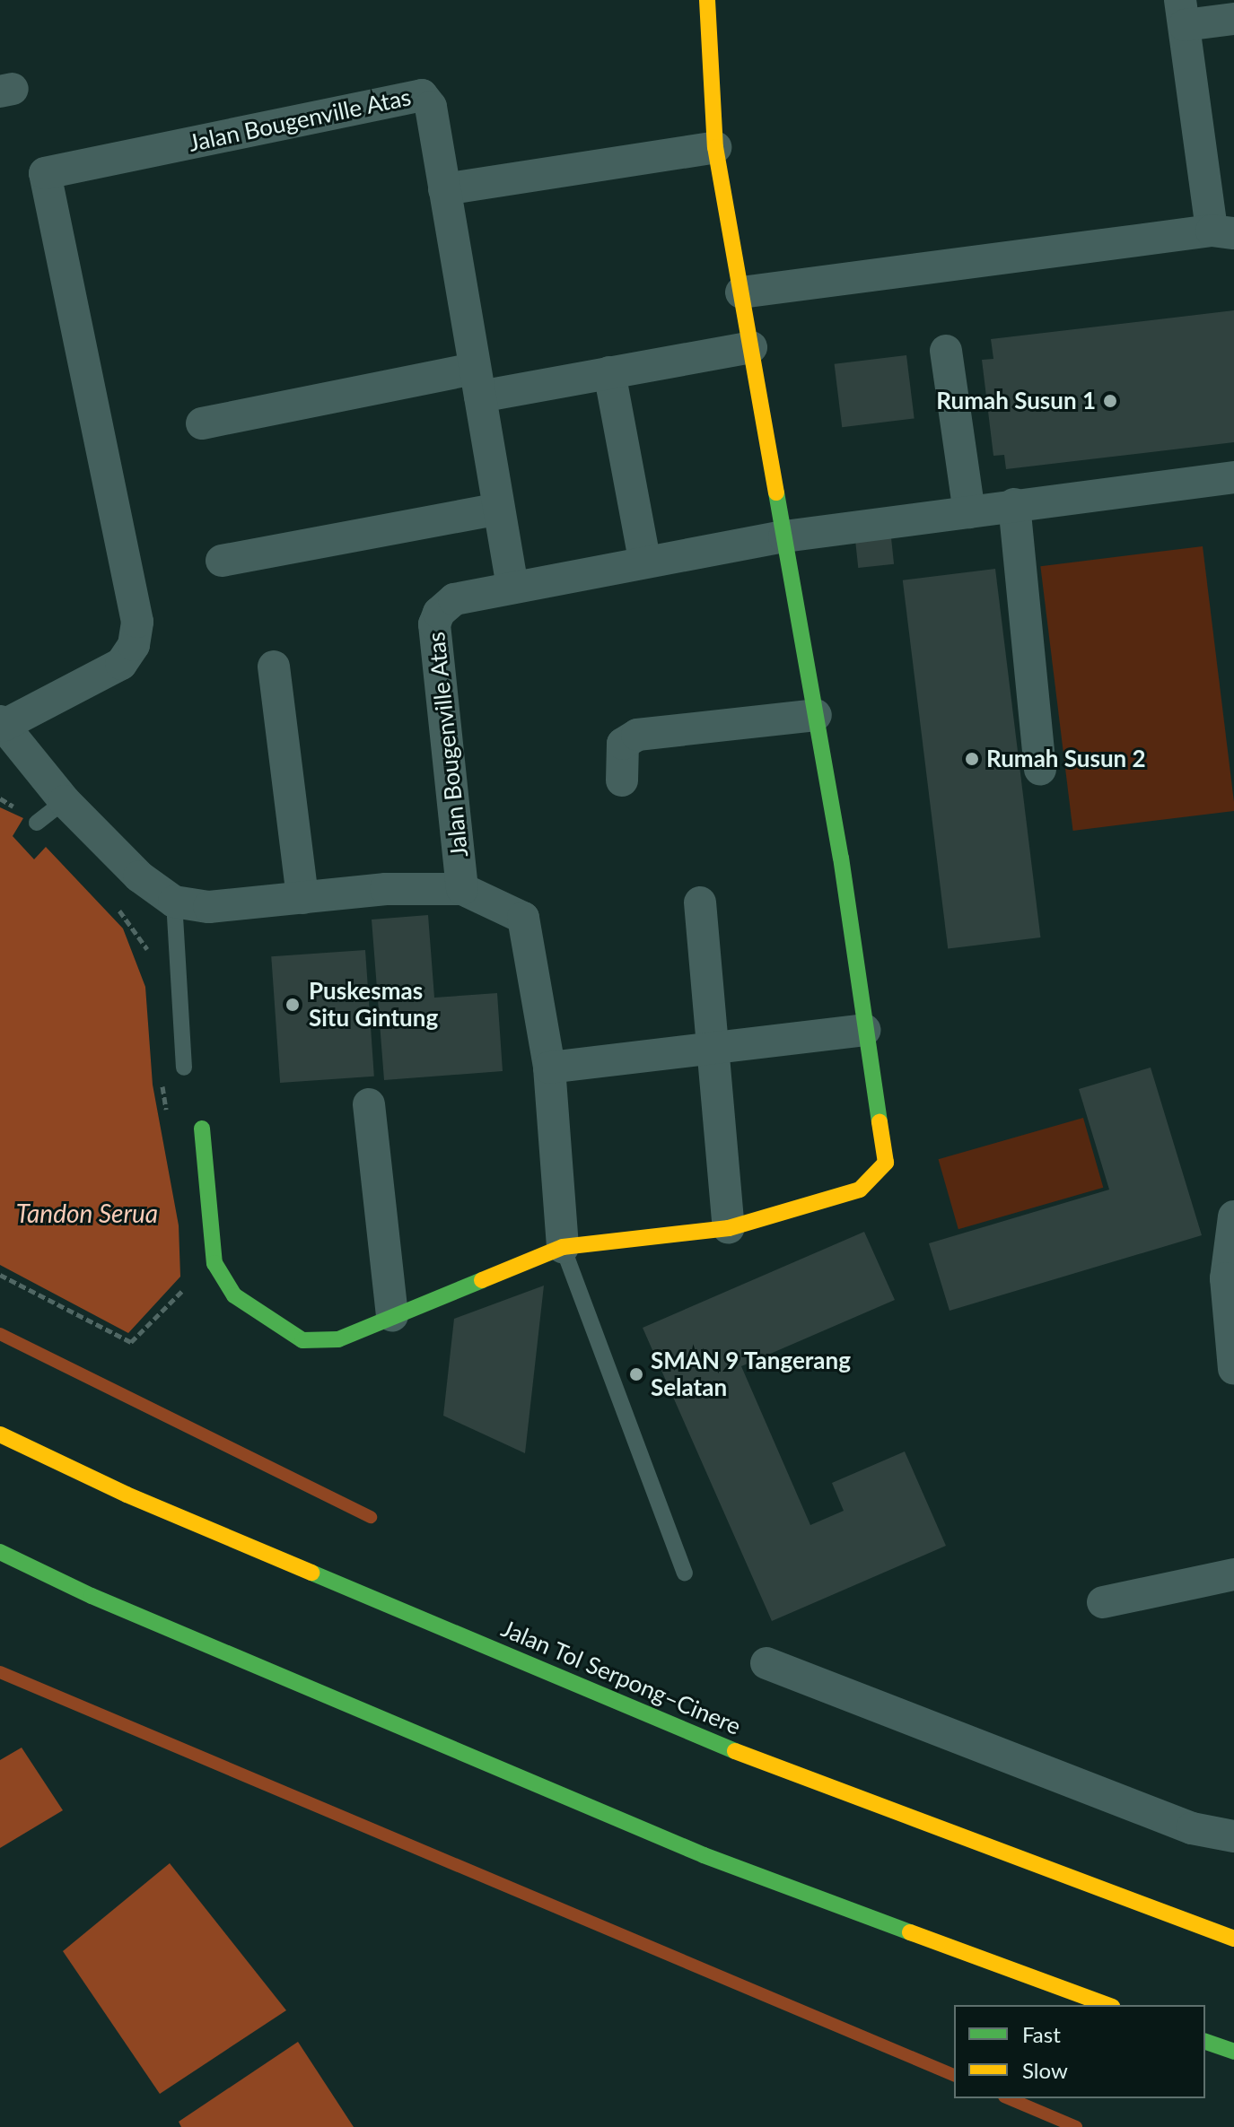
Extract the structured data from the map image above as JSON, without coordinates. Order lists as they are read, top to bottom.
{
  "streets": {
    "main road": ["Jalan Tol Serpong–Cinere"],
    "street": ["Jalan Bougenville Atas"]
  },
  "water": ["Tandon Serua"],
  "places": [
    "Rumah Susun 1",
    "Rumah Susun 2",
    "Puskesmas Situ Gintung",
    "SMAN 9 Tangerang Selatan"
  ],
  "legend": ["Fast", "Slow"]
}
